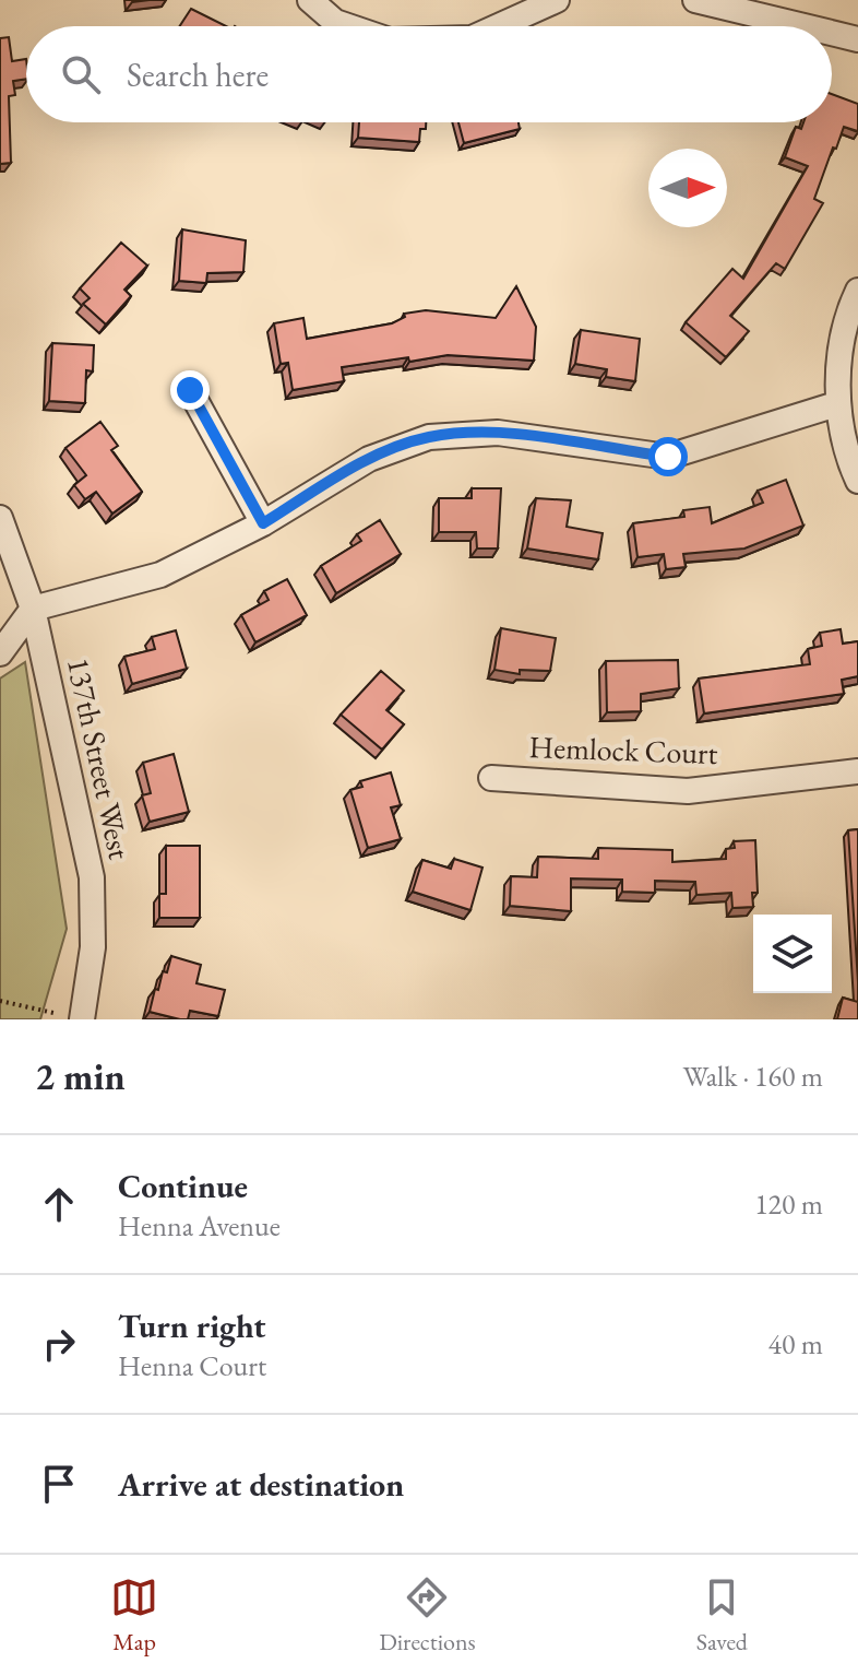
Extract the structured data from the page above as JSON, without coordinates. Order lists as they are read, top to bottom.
{
  "streets": {
    "street": ["Hemlock Court", "137th Street West"]
  },
  "north": "right",
  "page": {
    "search": "Search here",
    "heading": ["2 min", "Walk · 160 m"],
    "list": [
      ["Continue", "Henna Avenue", "120 m"],
      ["Turn right", "Henna Court", "40 m"],
      "Arrive at destination"
    ],
    "nav": ["Map", "Directions", "Saved"]
  }
}
